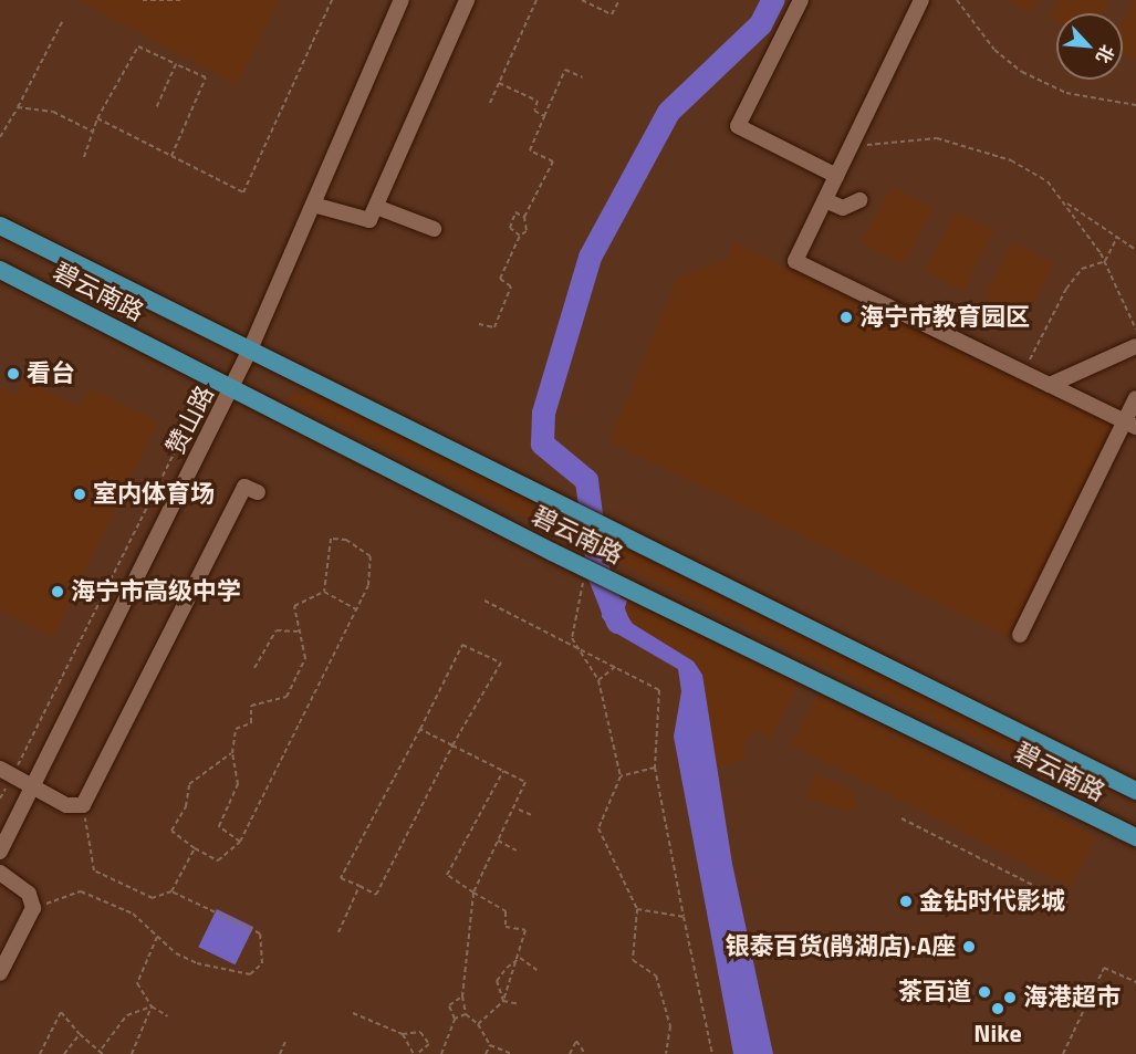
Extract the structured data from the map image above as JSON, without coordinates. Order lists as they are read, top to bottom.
{
  "streets": {
    "main road": ["碧云南路"],
    "street": ["赞山路"]
  },
  "crossings": [
    ["碧云南路", "赞山路"]
  ],
  "places": [
    "海宁市教育园区",
    "看台",
    "室内体育场",
    "海宁市高级中学",
    "金钻时代影城",
    "银泰百货(鹃湖店)·A座",
    "茶百道",
    "海港超市",
    "Nike"
  ],
  "north": "bottom right"
}
